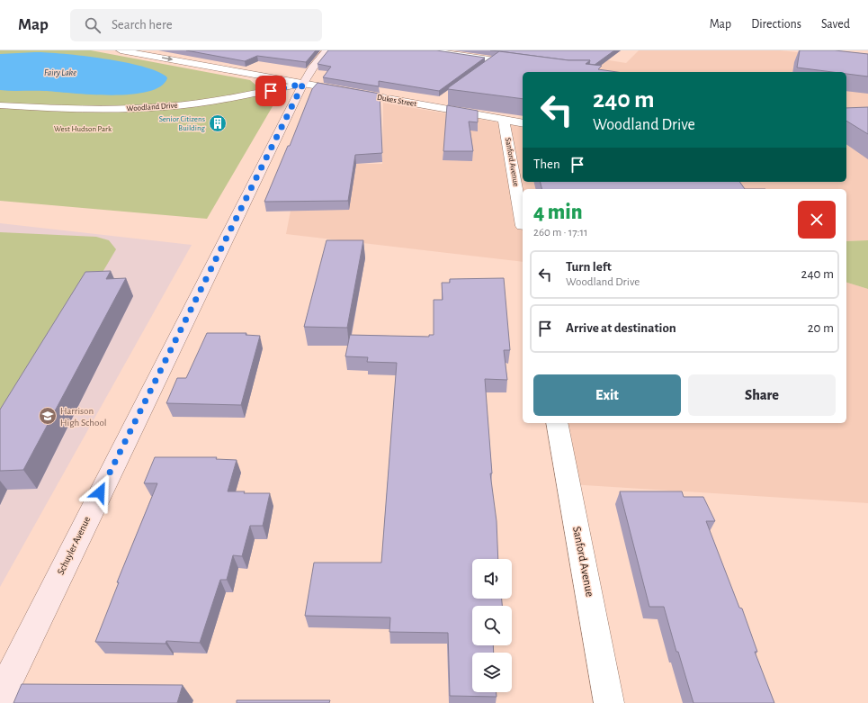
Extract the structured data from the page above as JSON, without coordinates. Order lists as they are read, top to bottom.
{
  "streets": {
    "main road": ["Schuyler Avenue"],
    "street": ["Dukes Street", "Woodland Drive", "Sanford Avenue"]
  },
  "crossings": [
    ["Dukes Street", "Woodland Drive"],
    ["Dukes Street", "Sanford Avenue"],
    ["Dukes Street", "Schuyler Avenue"],
    ["Woodland Drive", "Schuyler Avenue"]
  ],
  "one_way": ["Dukes Street"],
  "water": ["Fairy Lake"],
  "parks": ["West Hudson Park"],
  "places": {
    "building": ["Senior Citizens Building"],
    "school or university": ["Harrison High School"]
  },
  "page": {
    "header": "Map",
    "search": "Search here",
    "nav": ["Map", "Directions", "Saved"],
    "turn": ["240 m", "Woodland Drive"],
    "then": "Then",
    "heading": ["4 min", "260 m · 17:11"],
    "list": [
      {
        "name": "Turn left",
        "note": "Woodland Drive",
        "value": "240 m"
      },
      {
        "name": "Arrive at destination",
        "value": "20 m"
      }
    ],
    "buttons": ["Exit", "Share"]
  }
}
